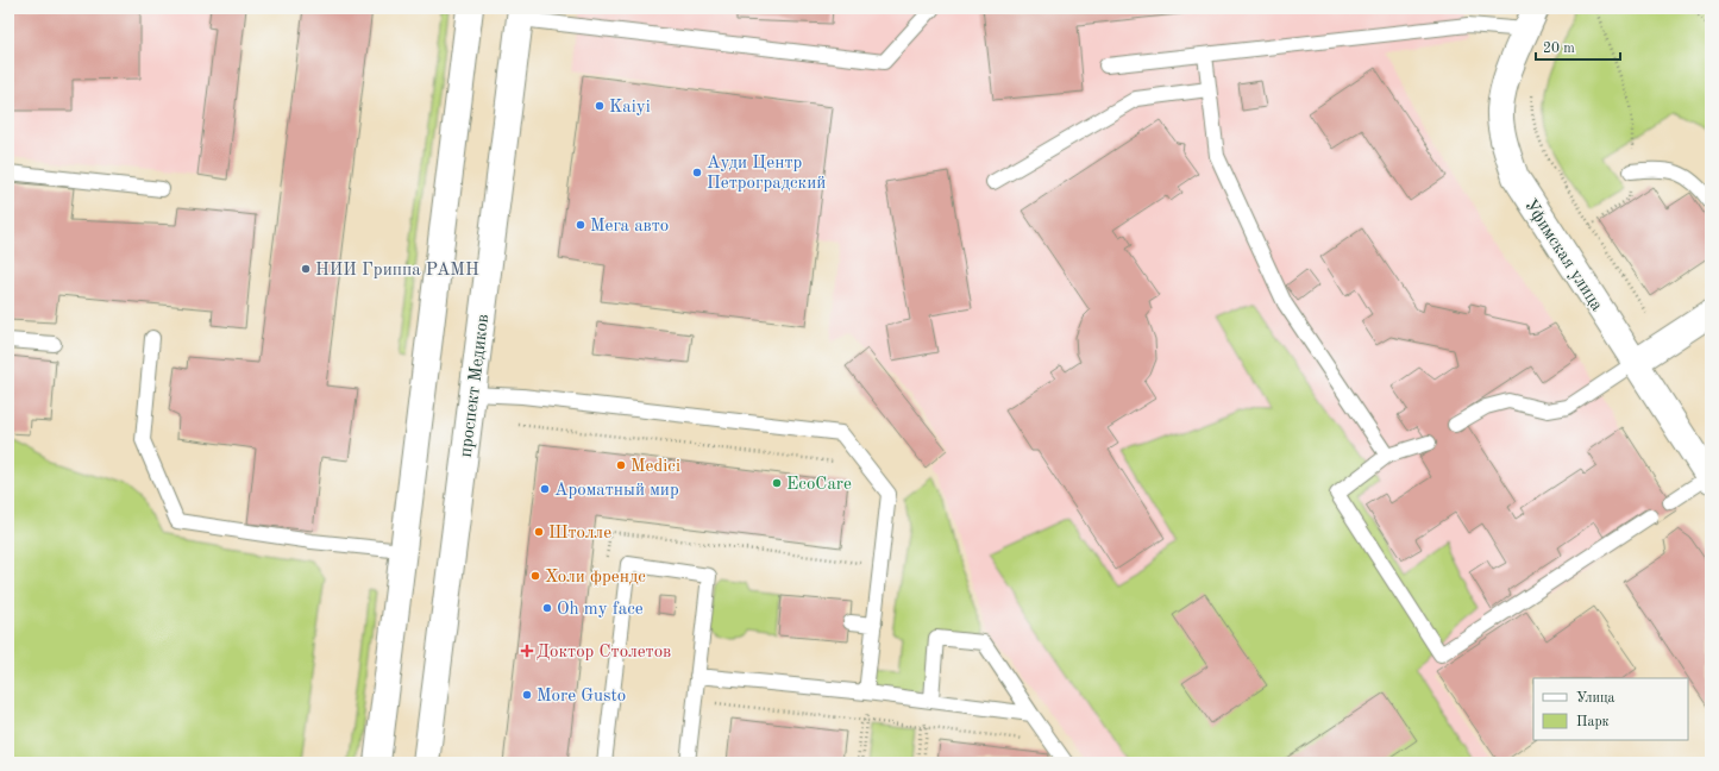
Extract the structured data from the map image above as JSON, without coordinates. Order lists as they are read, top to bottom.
{
  "streets": {
    "main road": ["Уфимская улица", "проспект Медиков"]
  },
  "places": {
    "other": [
      "Kaiyi",
      "Ауди Центр Петроградский",
      "Мега авто",
      "НИИ Гриппа РАМН",
      "Medici",
      "EcoCare",
      "Ароматный мир",
      "Штолле",
      "Холи френдс",
      "Oh my face",
      "More Gusto"
    ],
    "health": ["Доктор Столетов"]
  },
  "legend": ["Улица", "Парк"],
  "scale_bar": "20 m"
}
